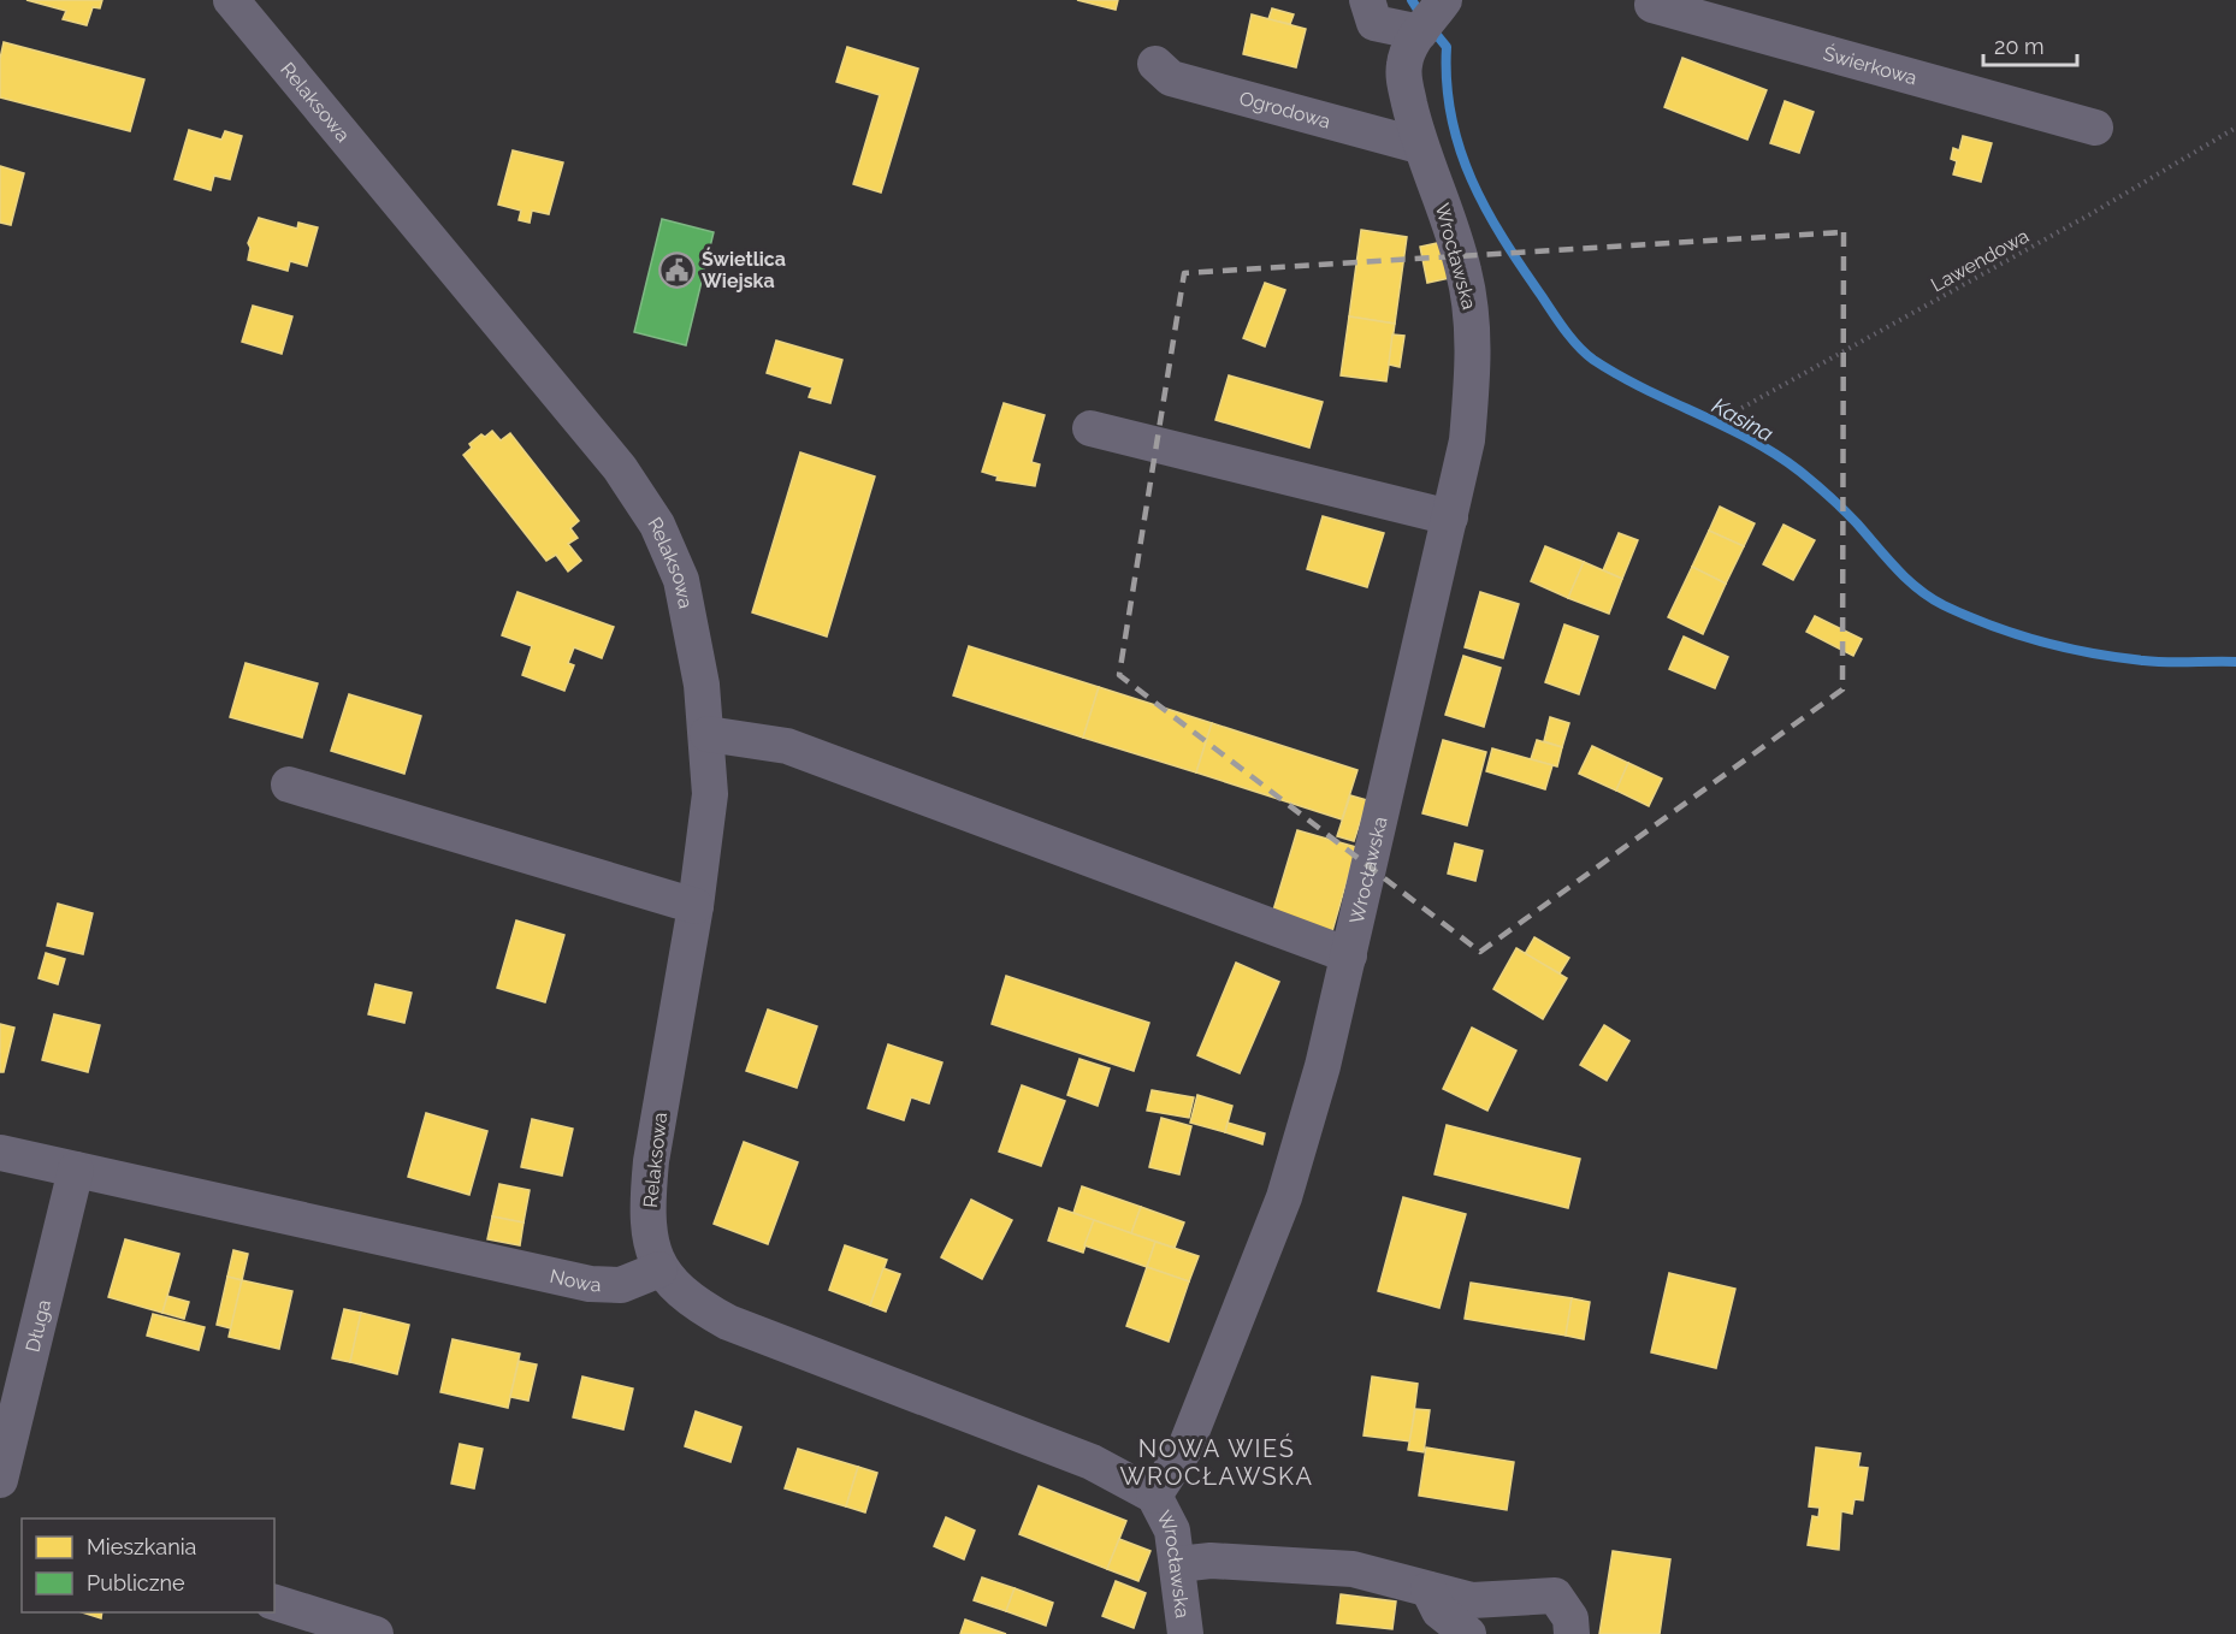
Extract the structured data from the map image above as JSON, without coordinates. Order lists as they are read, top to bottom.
{
  "streets": {
    "street": [
      "Świerkowa",
      "Relaksowa",
      "Ogrodowa",
      "Wrocławska",
      "Nowa",
      "Długa"
    ],
    "path": ["Lawendowa"]
  },
  "crossings": [
    ["Relaksowa", "Nowa"],
    ["Ogrodowa", "Wrocławska"],
    ["Nowa", "Długa"]
  ],
  "districts": ["NOWA WIEŚ WROCŁAWSKA"],
  "water": ["Kasina"],
  "places": {
    "public building": ["Świetlica Wiejska"]
  },
  "legend": ["Mieszkania", "Publiczne"],
  "scale_bar": "20 m"
}
